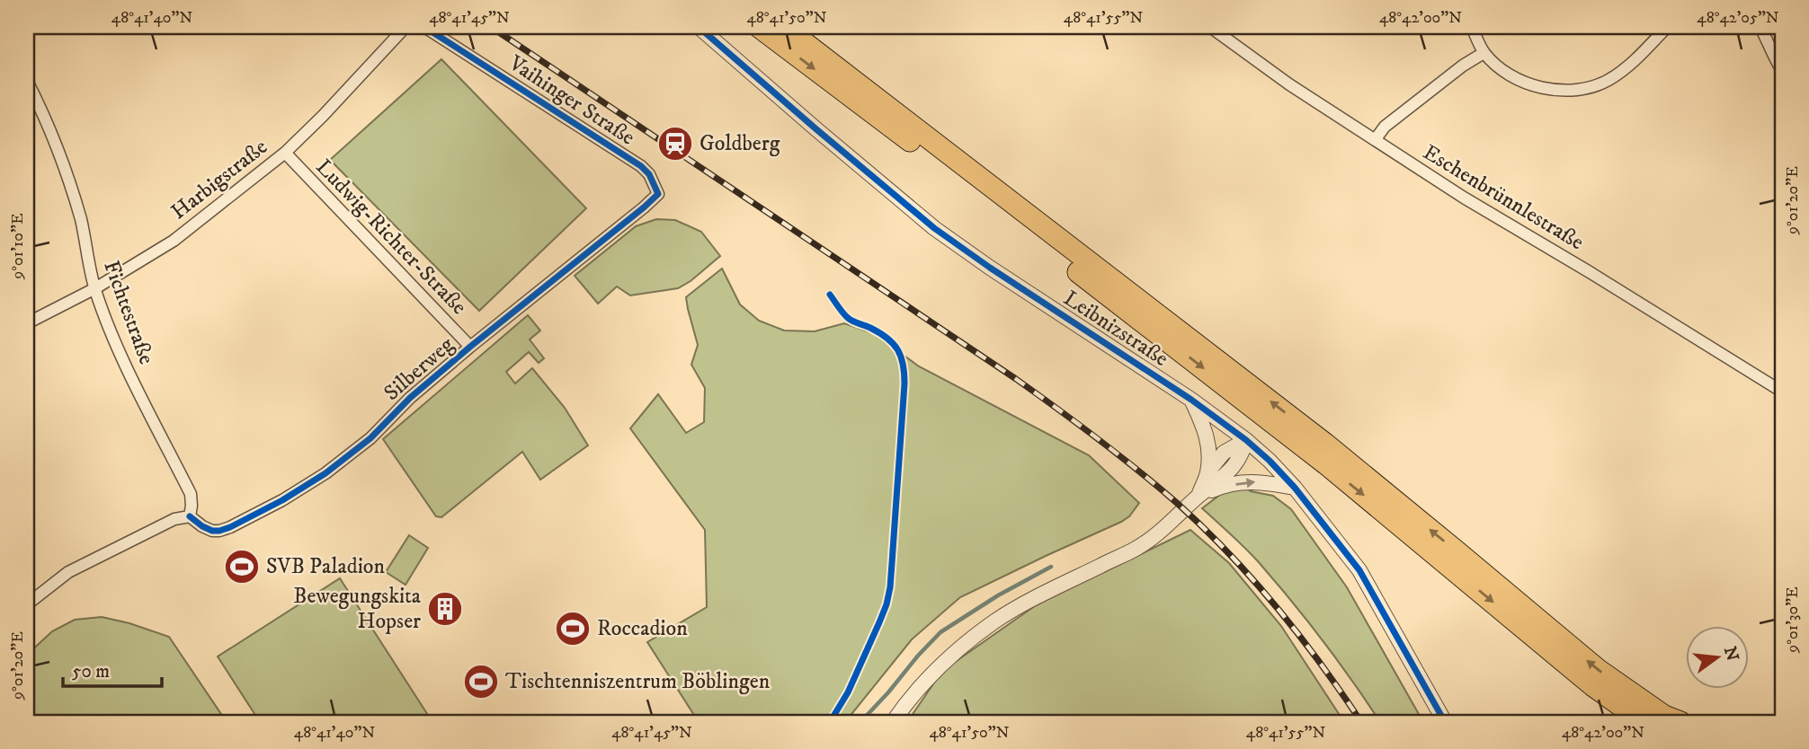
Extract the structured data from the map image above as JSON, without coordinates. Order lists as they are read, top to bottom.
{
  "streets": {
    "street": [
      "Vaihinger Straße",
      "Harbigstraße",
      "Eschenbrünnlestraße",
      "Ludwig-Richter-Straße",
      "Fichtestraße",
      "Leibnizstraße",
      "Silberweg"
    ]
  },
  "crossings": [
    ["Vaihinger Straße", "Silberweg"],
    ["Harbigstraße", "Ludwig-Richter-Straße"],
    ["Harbigstraße", "Fichtestraße"],
    ["Ludwig-Richter-Straße", "Silberweg"],
    ["Fichtestraße", "Silberweg"]
  ],
  "places": {
    "station": ["Goldberg"],
    "sports": ["SVB Paladion", "Roccadion", "Tischtenniszentrum Böblingen"],
    "building": ["Bewegungskita Hopser"]
  },
  "scale_bar": "50 m",
  "north": "right",
  "coordinates": [
    "48°41'40\"N",
    "48°41'45\"N",
    "48°41'50\"N",
    "48°41'55\"N",
    "48°42'00\"N",
    "48°42'05\"N",
    "9°01'20\"E",
    "9°01'10\"E",
    "9°01'30\"E"
  ]
}
